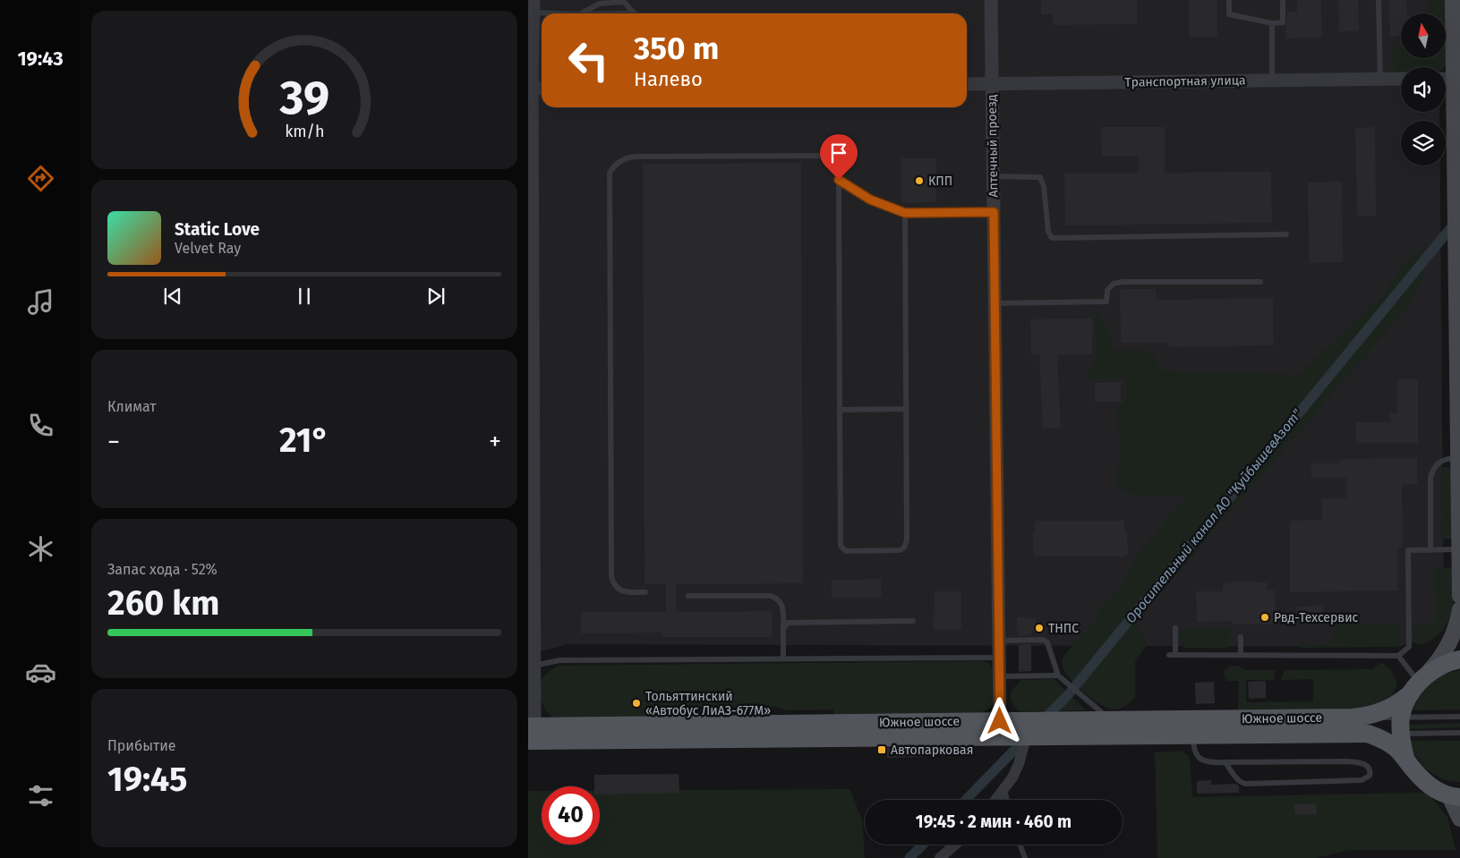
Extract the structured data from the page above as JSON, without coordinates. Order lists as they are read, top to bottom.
{
  "streets": {
    "main road": ["Южное шоссе"],
    "street": ["Транспортная улица", "Аптечный проезд"]
  },
  "crossings": [
    ["Транспортная улица", "Аптечный проезд"],
    ["Аптечный проезд", "Южное шоссе"]
  ],
  "water": ["Оросительный канал АО \"КуйбышевАзот\""],
  "places": {
    "other": [
      "КПП",
      "Рвд-Техсервис",
      "ТНПС",
      "Тольяттинский «Автобус ЛиАЗ-677М»"
    ],
    "transit": ["Автопарковая"]
  },
  "north": "top",
  "page": {
    "tabs": "19:43",
    "turn": ["350 m", "Налево"],
    "song": ["Static Love", "Velvet Ray"],
    "tile": [
      "Климат",
      ["Запас хода · 52%", "260 km"],
      ["Прибытие", "19:45"]
    ],
    "heat": ["−", "21°", "+"],
    "limit": "40",
    "trip": "19:45 · 2 мин · 460 m",
    "gauge": ["39", "km/h"]
  }
}
